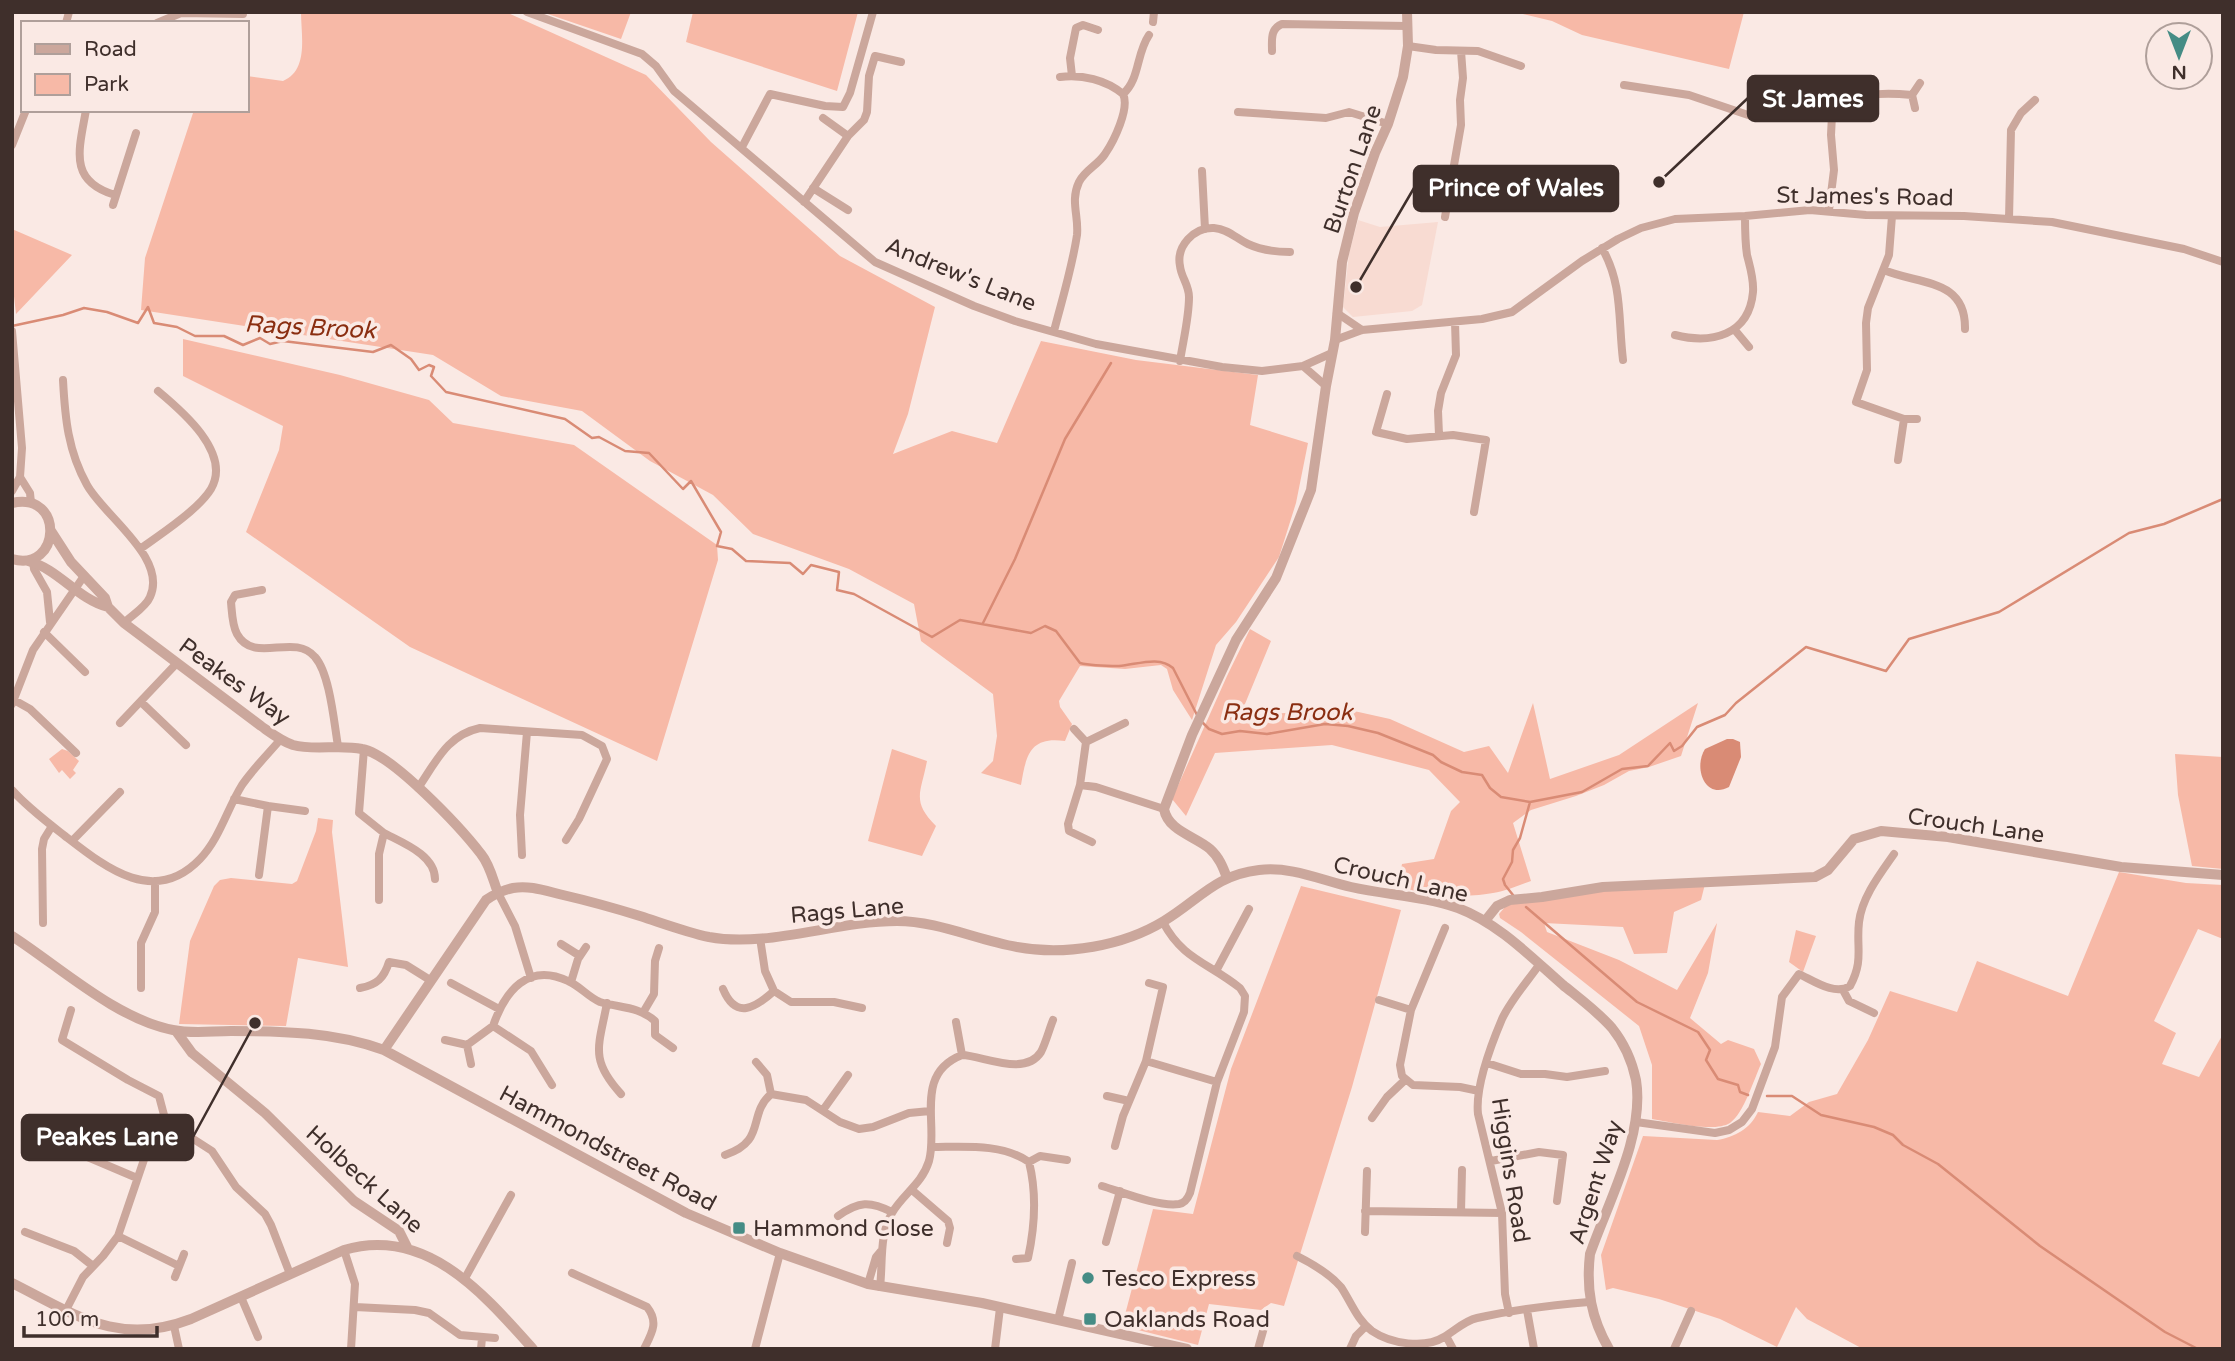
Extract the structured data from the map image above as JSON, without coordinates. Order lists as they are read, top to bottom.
{
  "streets": {
    "street": [
      "Burton Lane",
      "St James's Road",
      "Andrew's Lane",
      "Peakes Way",
      "Crouch Lane",
      "Rags Lane",
      "Hammondstreet Road",
      "Higgins Road",
      "Holbeck Lane",
      "Argent Way"
    ]
  },
  "crossings": [
    ["Burton Lane", "St James's Road"],
    ["Peakes Way", "Rags Lane"],
    ["Crouch Lane", "Rags Lane"],
    ["Crouch Lane", "Argent Way"],
    ["Hammondstreet Road", "Holbeck Lane"],
    ["Higgins Road", "Argent Way"]
  ],
  "water": ["Rags Brook"],
  "places": {
    "other": [
      "St James",
      "Prince of Wales",
      "Peakes Lane",
      "Tesco Express"
    ],
    "transit": ["Hammond Close", "Oaklands Road"]
  },
  "legend": ["Road", "Park"],
  "scale_bar": "100 m",
  "north": "bottom"
}
